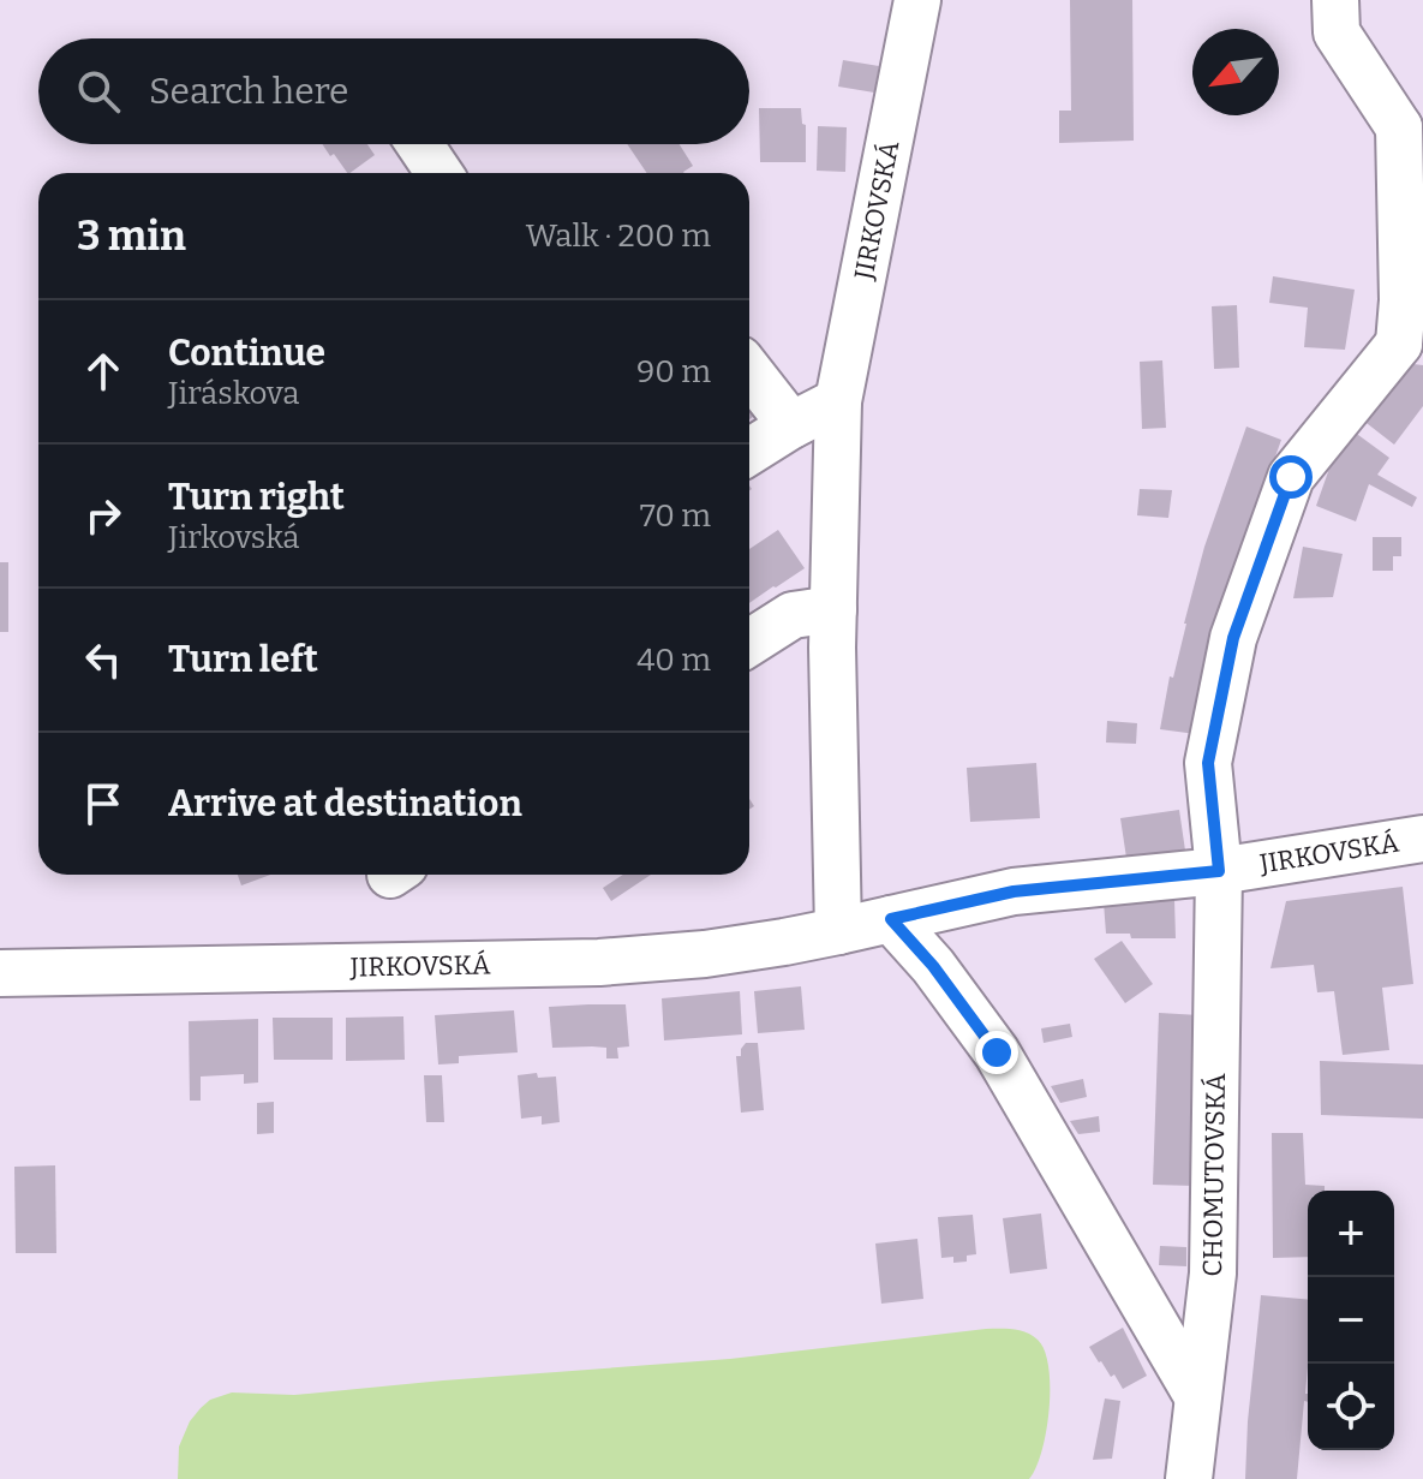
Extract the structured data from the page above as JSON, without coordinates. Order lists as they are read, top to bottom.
{
  "streets": {
    "street": ["JIRKOVSKÁ", "CHOMUTOVSKÁ"]
  },
  "crossings": [
    ["JIRKOVSKÁ", "CHOMUTOVSKÁ"]
  ],
  "north": "bottom left",
  "page": {
    "search": "Search here",
    "heading": ["3 min", "Walk · 200 m"],
    "list": [
      ["Continue", "Jiráskova", "90 m"],
      ["Turn right", "Jirkovská", "70 m"],
      ["Turn left", "40 m"],
      "Arrive at destination"
    ],
    "map_buttons": ["+", "−"]
  }
}
